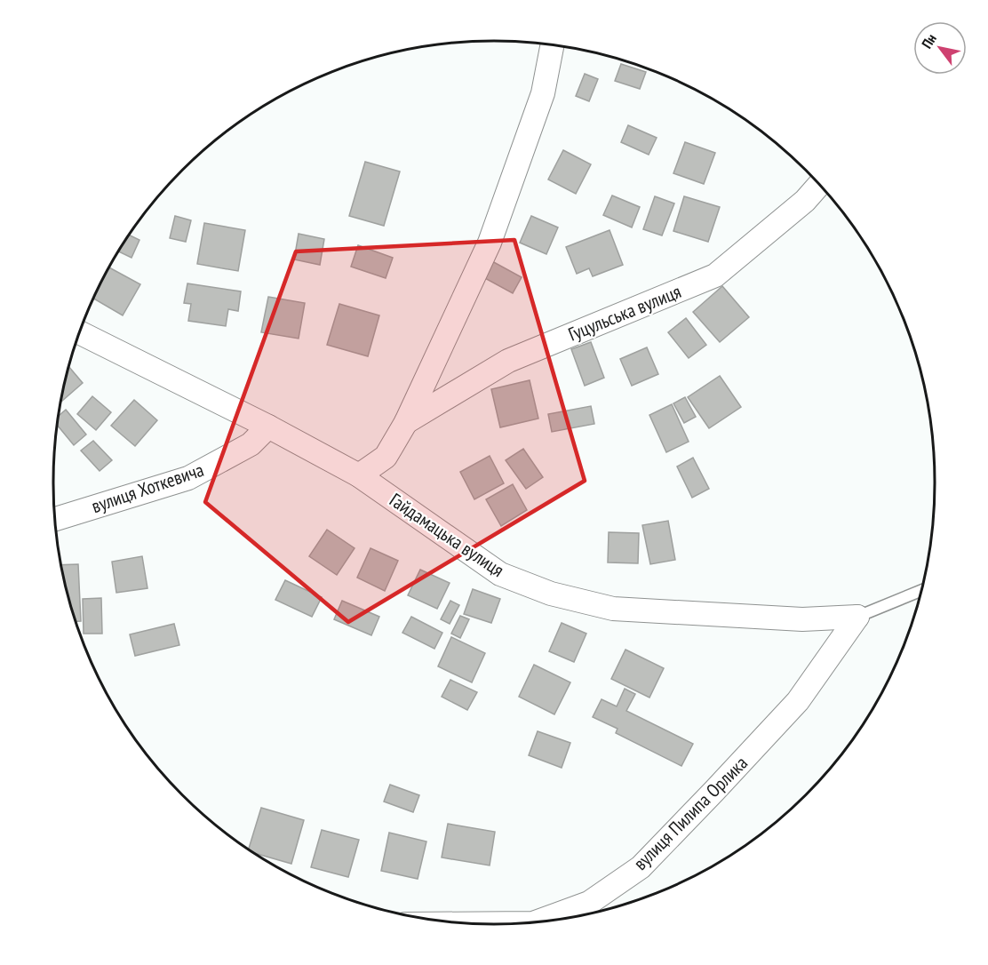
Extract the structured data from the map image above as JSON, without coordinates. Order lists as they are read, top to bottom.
{
  "streets": {
    "street": [
      "Гуцульська вулиця",
      "вулиця Хоткевича",
      "Гайдамацька вулиця",
      "вулиця Пилипа Орлика"
    ]
  },
  "crossings": [
    ["Гуцульська вулиця", "Гайдамацька вулиця"],
    ["вулиця Хоткевича", "Гайдамацька вулиця"],
    ["Гайдамацька вулиця", "вулиця Пилипа Орлика"]
  ],
  "north": "top left"
}
